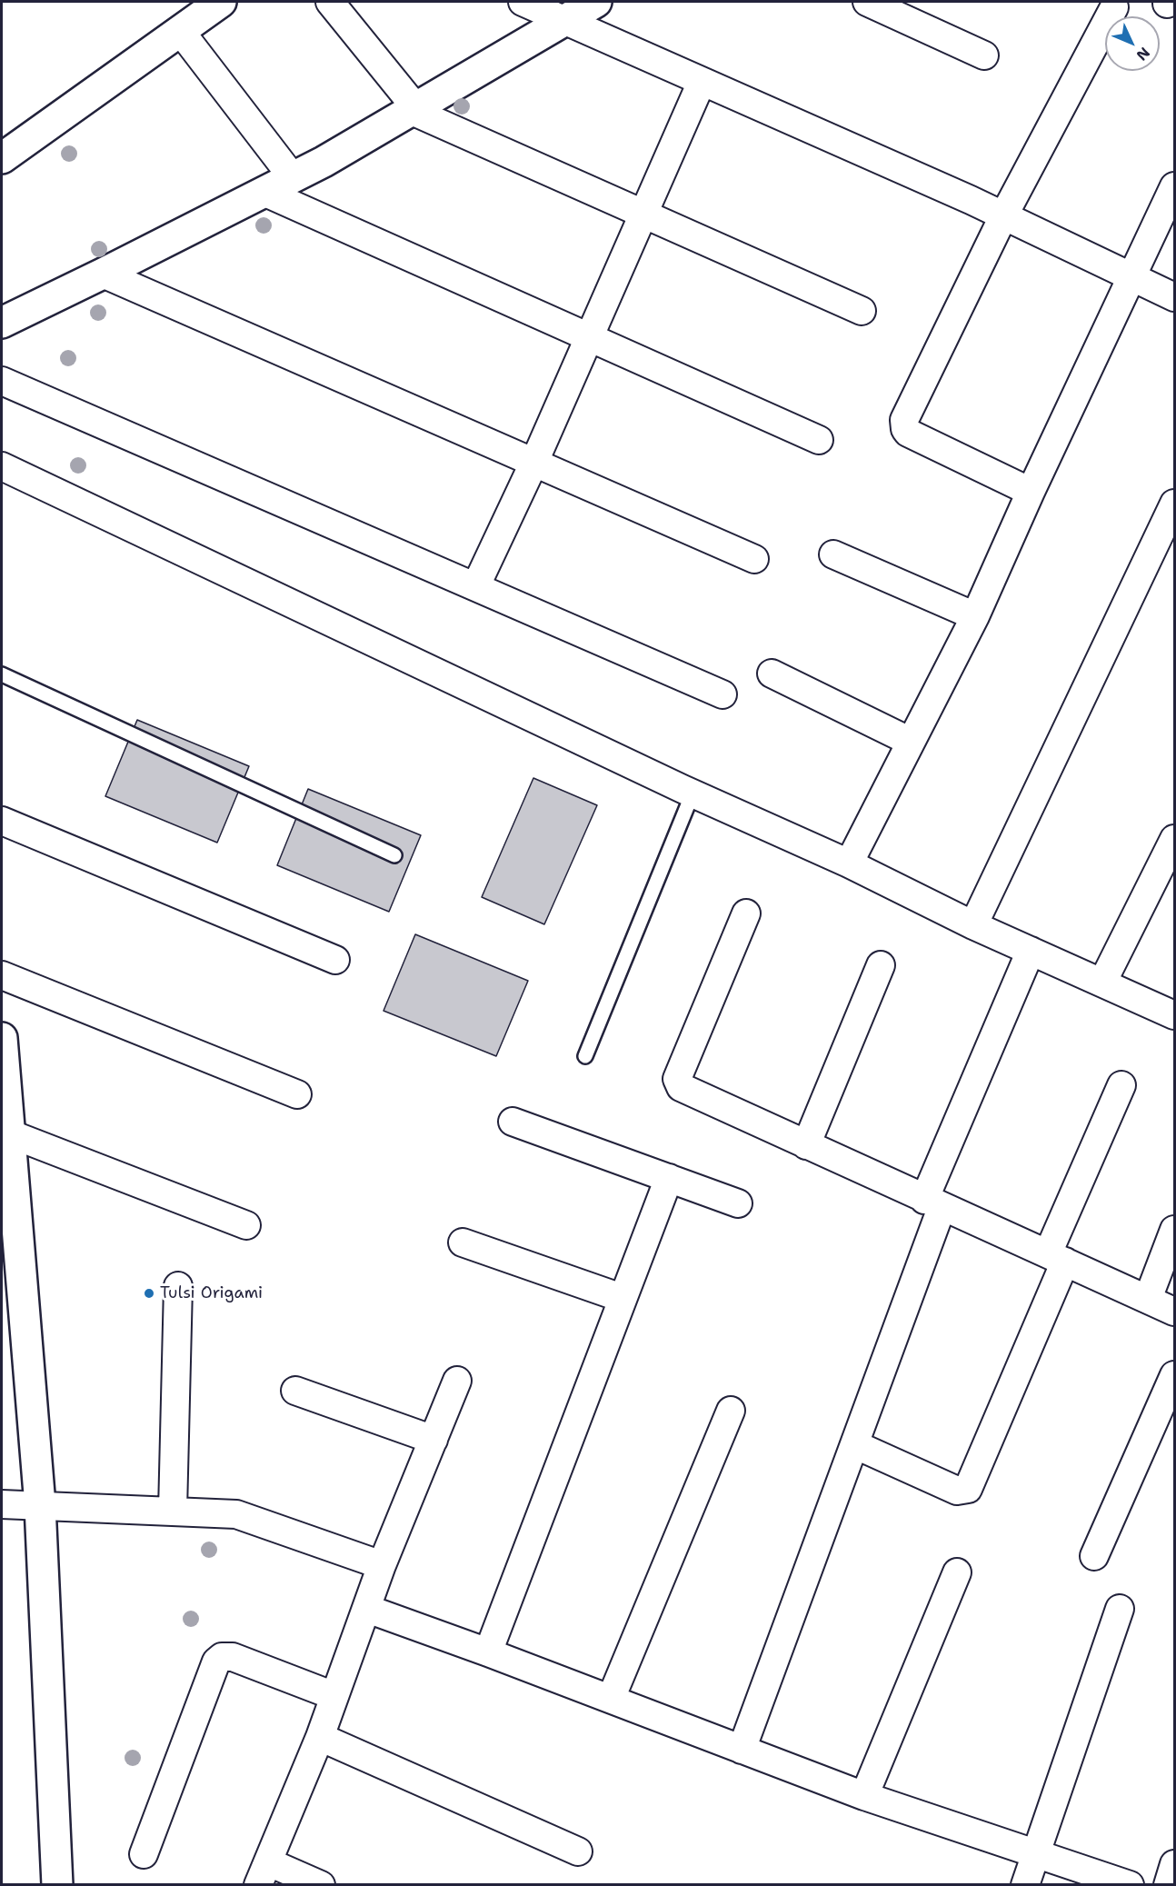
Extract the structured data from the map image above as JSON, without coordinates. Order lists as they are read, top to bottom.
{
  "places": ["Tulsi Origami"],
  "north": "bottom right"
}
